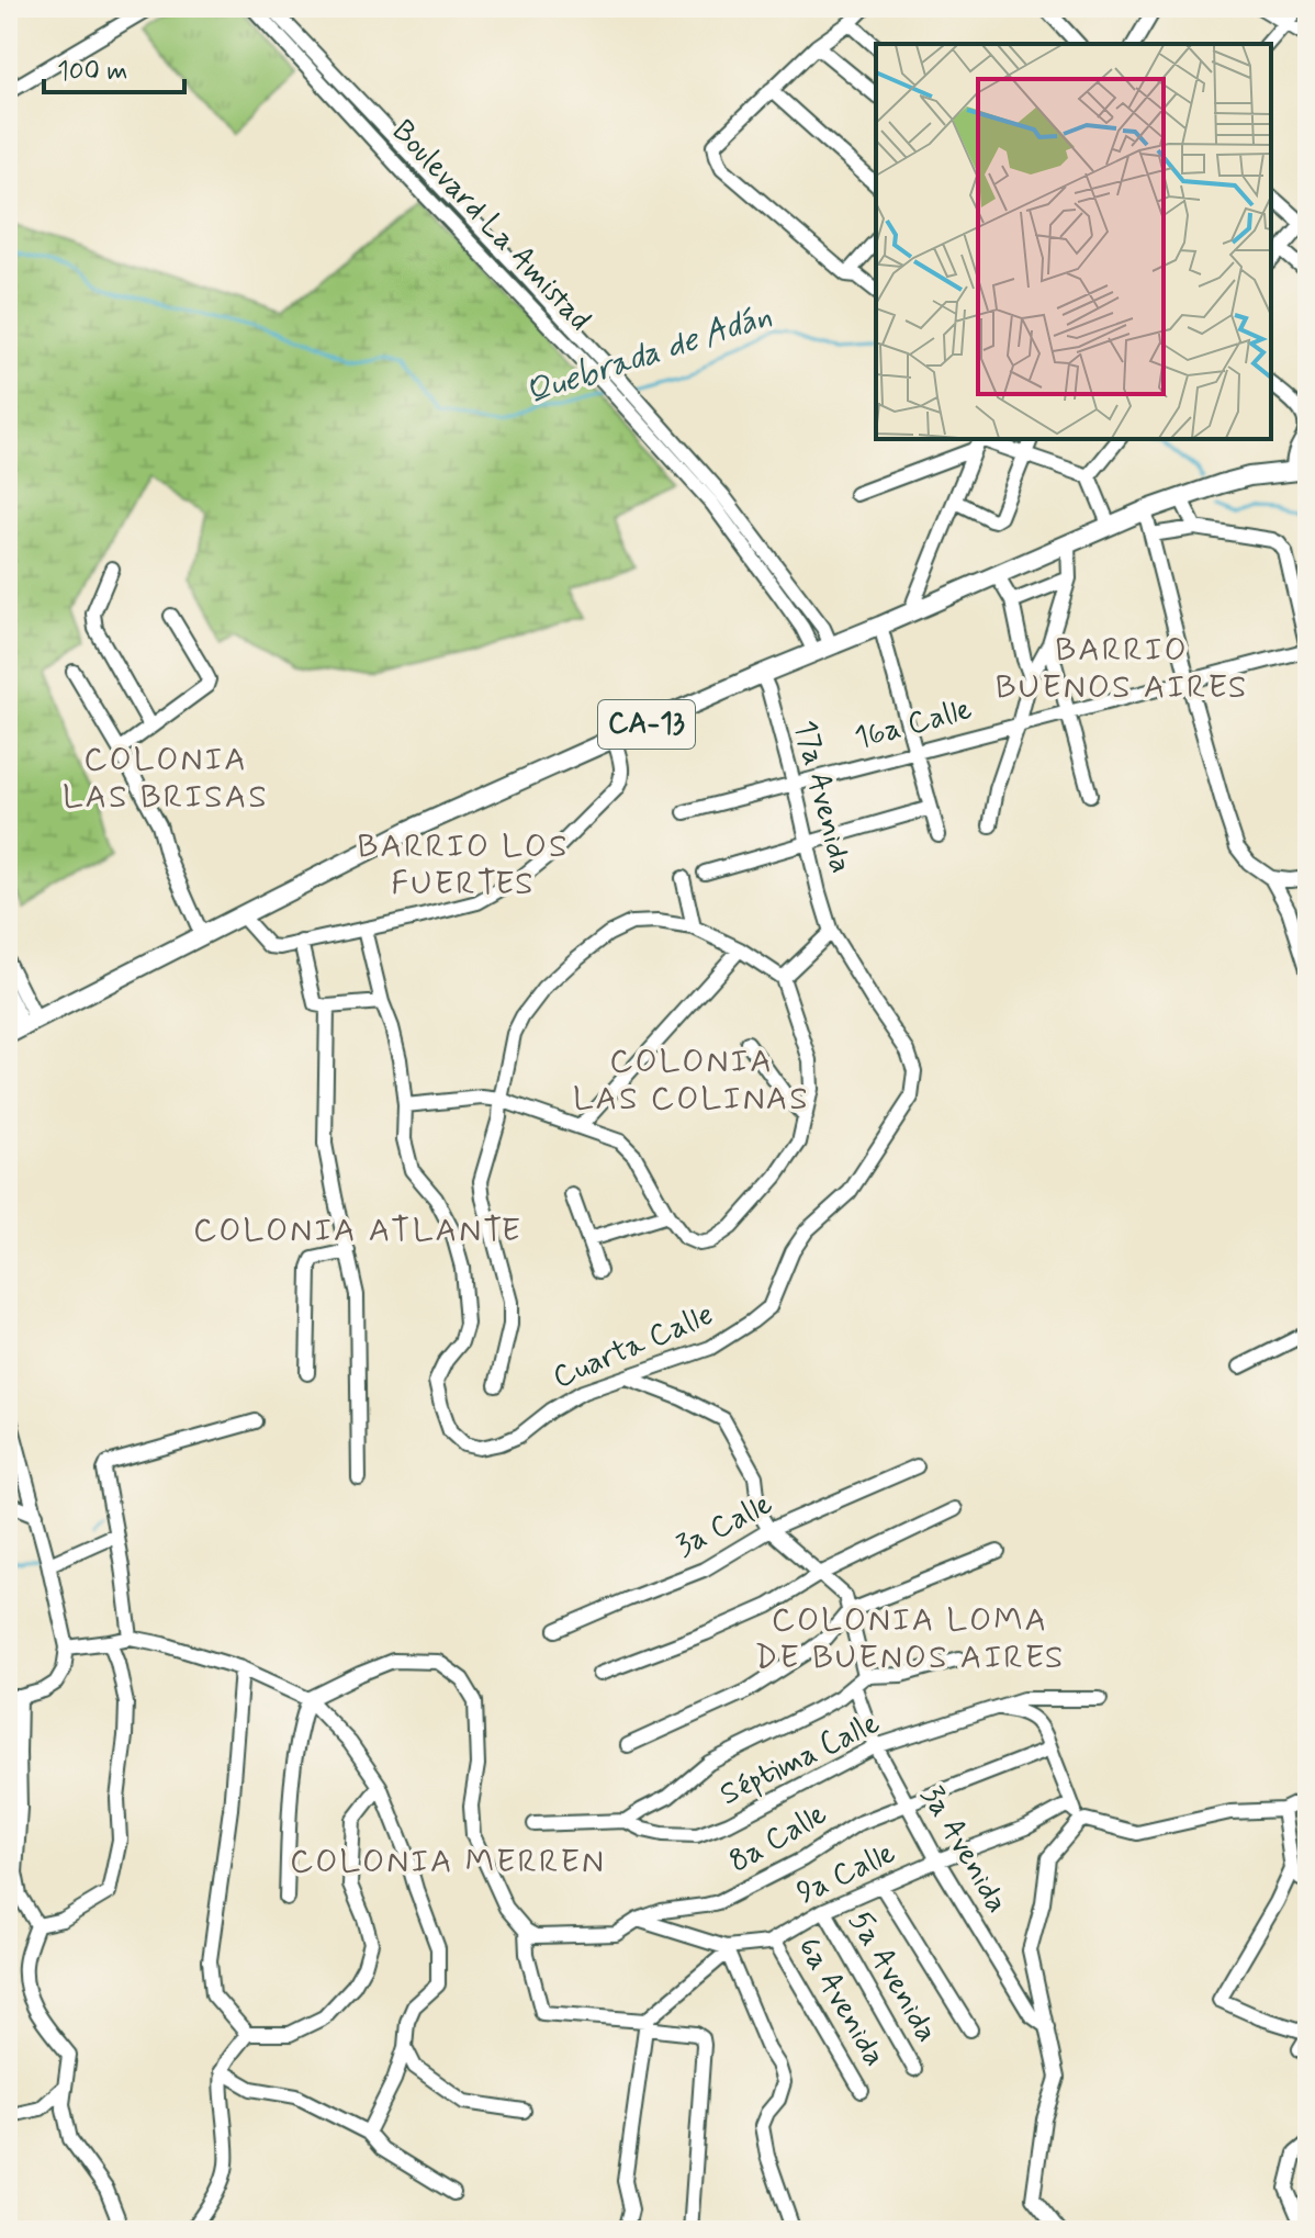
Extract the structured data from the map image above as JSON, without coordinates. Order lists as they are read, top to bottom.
{
  "streets": {
    "main road": ["CA-13"],
    "street": [
      "Boulevard La Amistad",
      "16a Calle",
      "17a Avenida",
      "Cuarta Calle",
      "3a Calle",
      "Séptima Calle",
      "8a Calle",
      "3a Avenida",
      "9a Calle",
      "5a Avenida",
      "6a Avenida"
    ]
  },
  "crossings": [
    ["Boulevard La Amistad", "CA-13"],
    ["CA-13", "17a Avenida"],
    ["16a Calle", "17a Avenida"],
    ["17a Avenida", "Cuarta Calle"],
    ["3a Calle", "3a Avenida"],
    ["Séptima Calle", "3a Avenida"],
    ["8a Calle", "3a Avenida"],
    ["8a Calle", "9a Calle"],
    ["3a Avenida", "9a Calle"],
    ["9a Calle", "5a Avenida"],
    ["9a Calle", "6a Avenida"]
  ],
  "districts": [
    "BARRIO BUENOS AIRES",
    "COLONIA LAS BRISAS",
    "BARRIO LOS FUERTES",
    "COLONIA LAS COLINAS",
    "COLONIA ATLANTE",
    "COLONIA LOMA DE BUENOS AIRES",
    "COLONIA MERREN"
  ],
  "water": ["Quebrada de Adán"],
  "scale_bar": "100 m"
}
